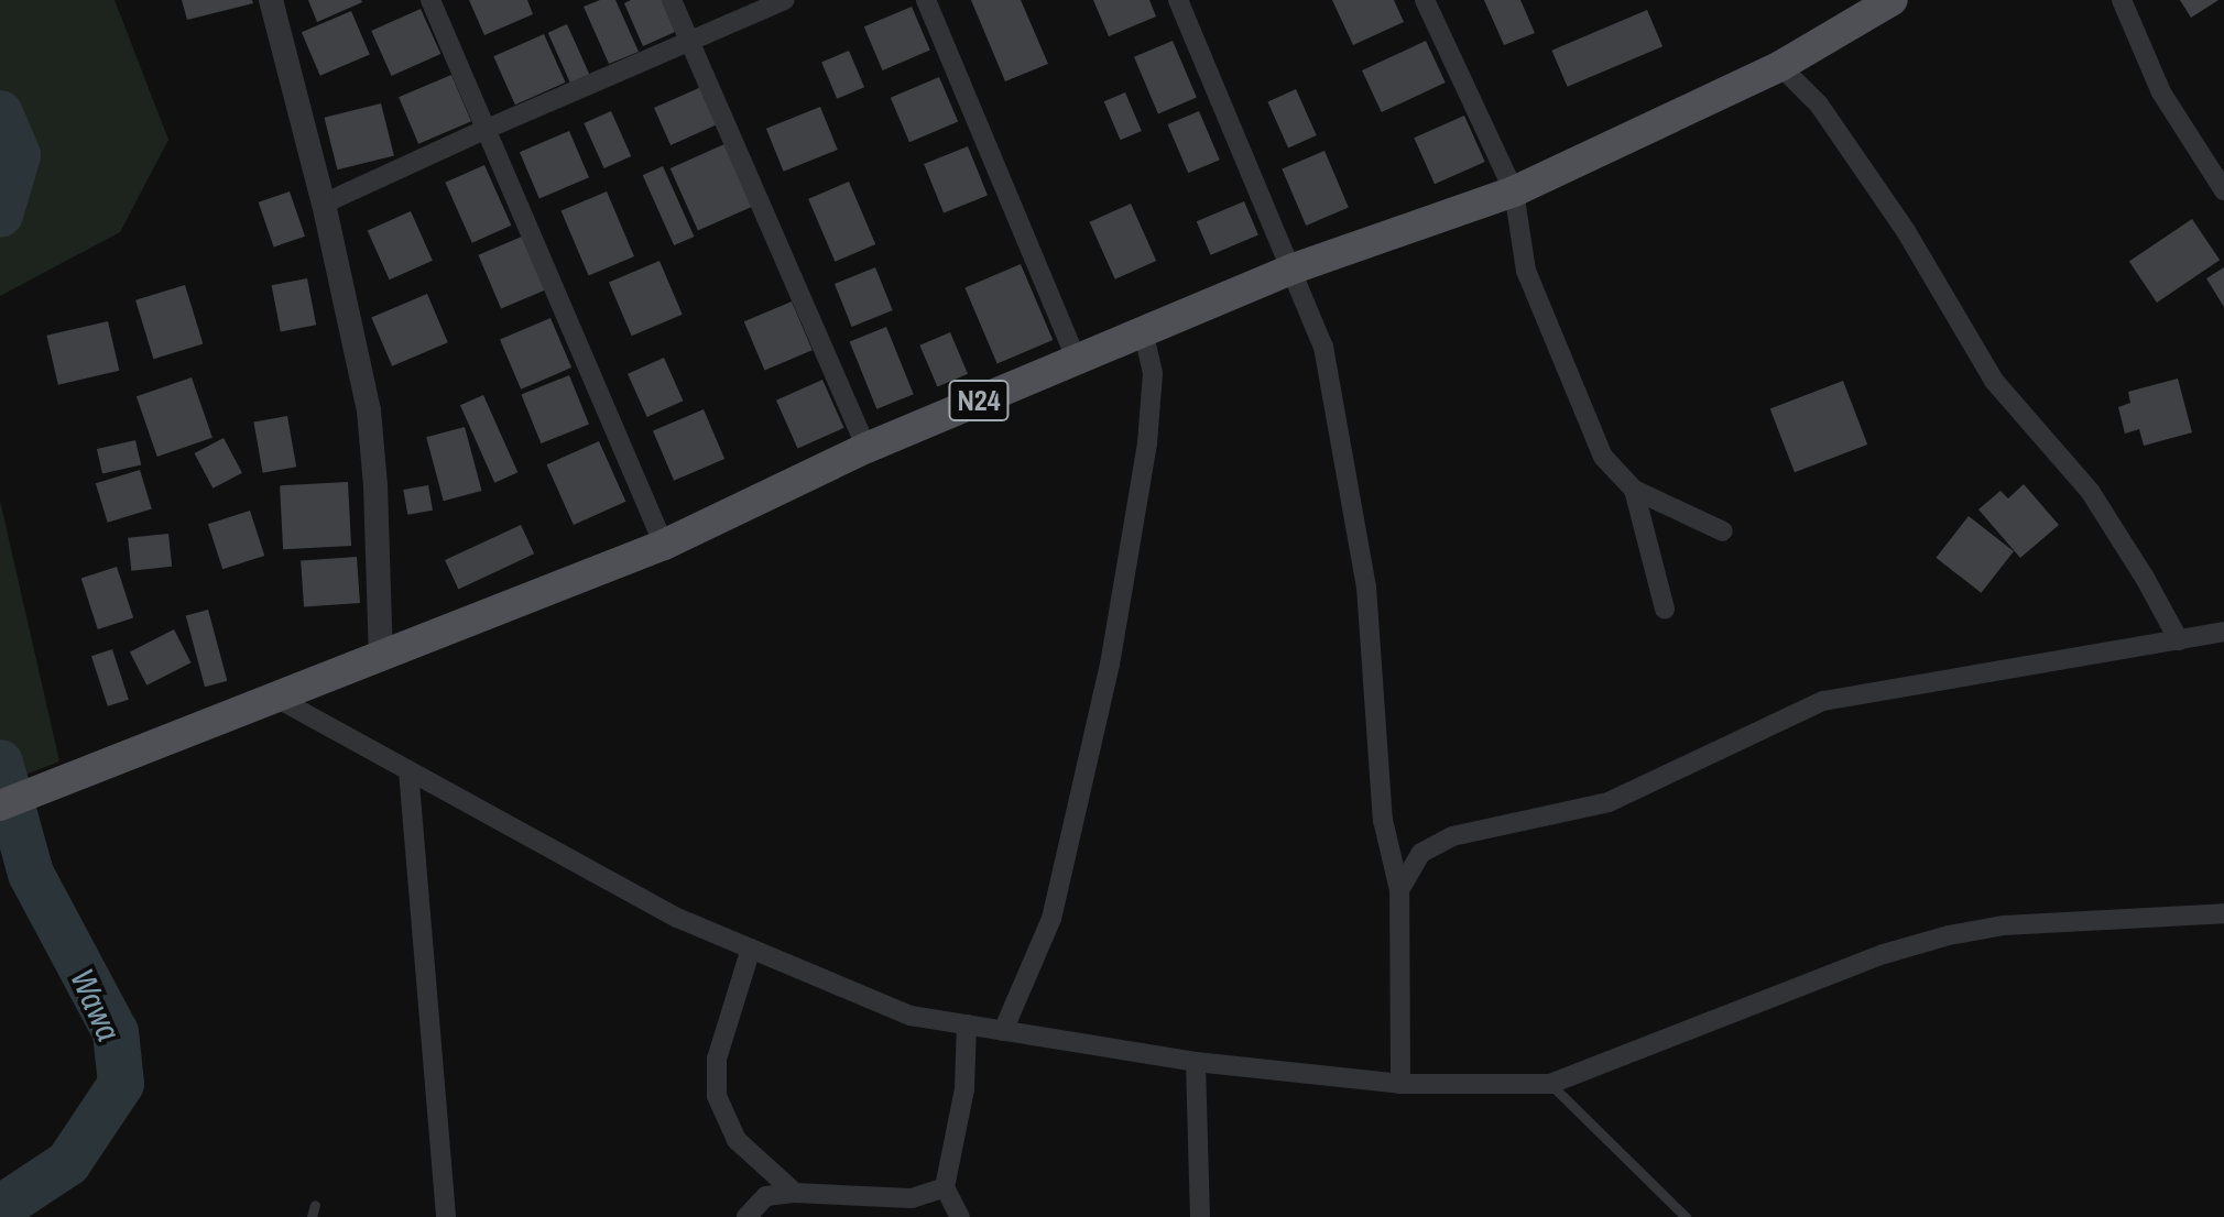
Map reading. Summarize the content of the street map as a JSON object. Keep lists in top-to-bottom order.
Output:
{
  "streets": {
    "main road": ["N24"]
  },
  "water": ["Wawa"]
}
